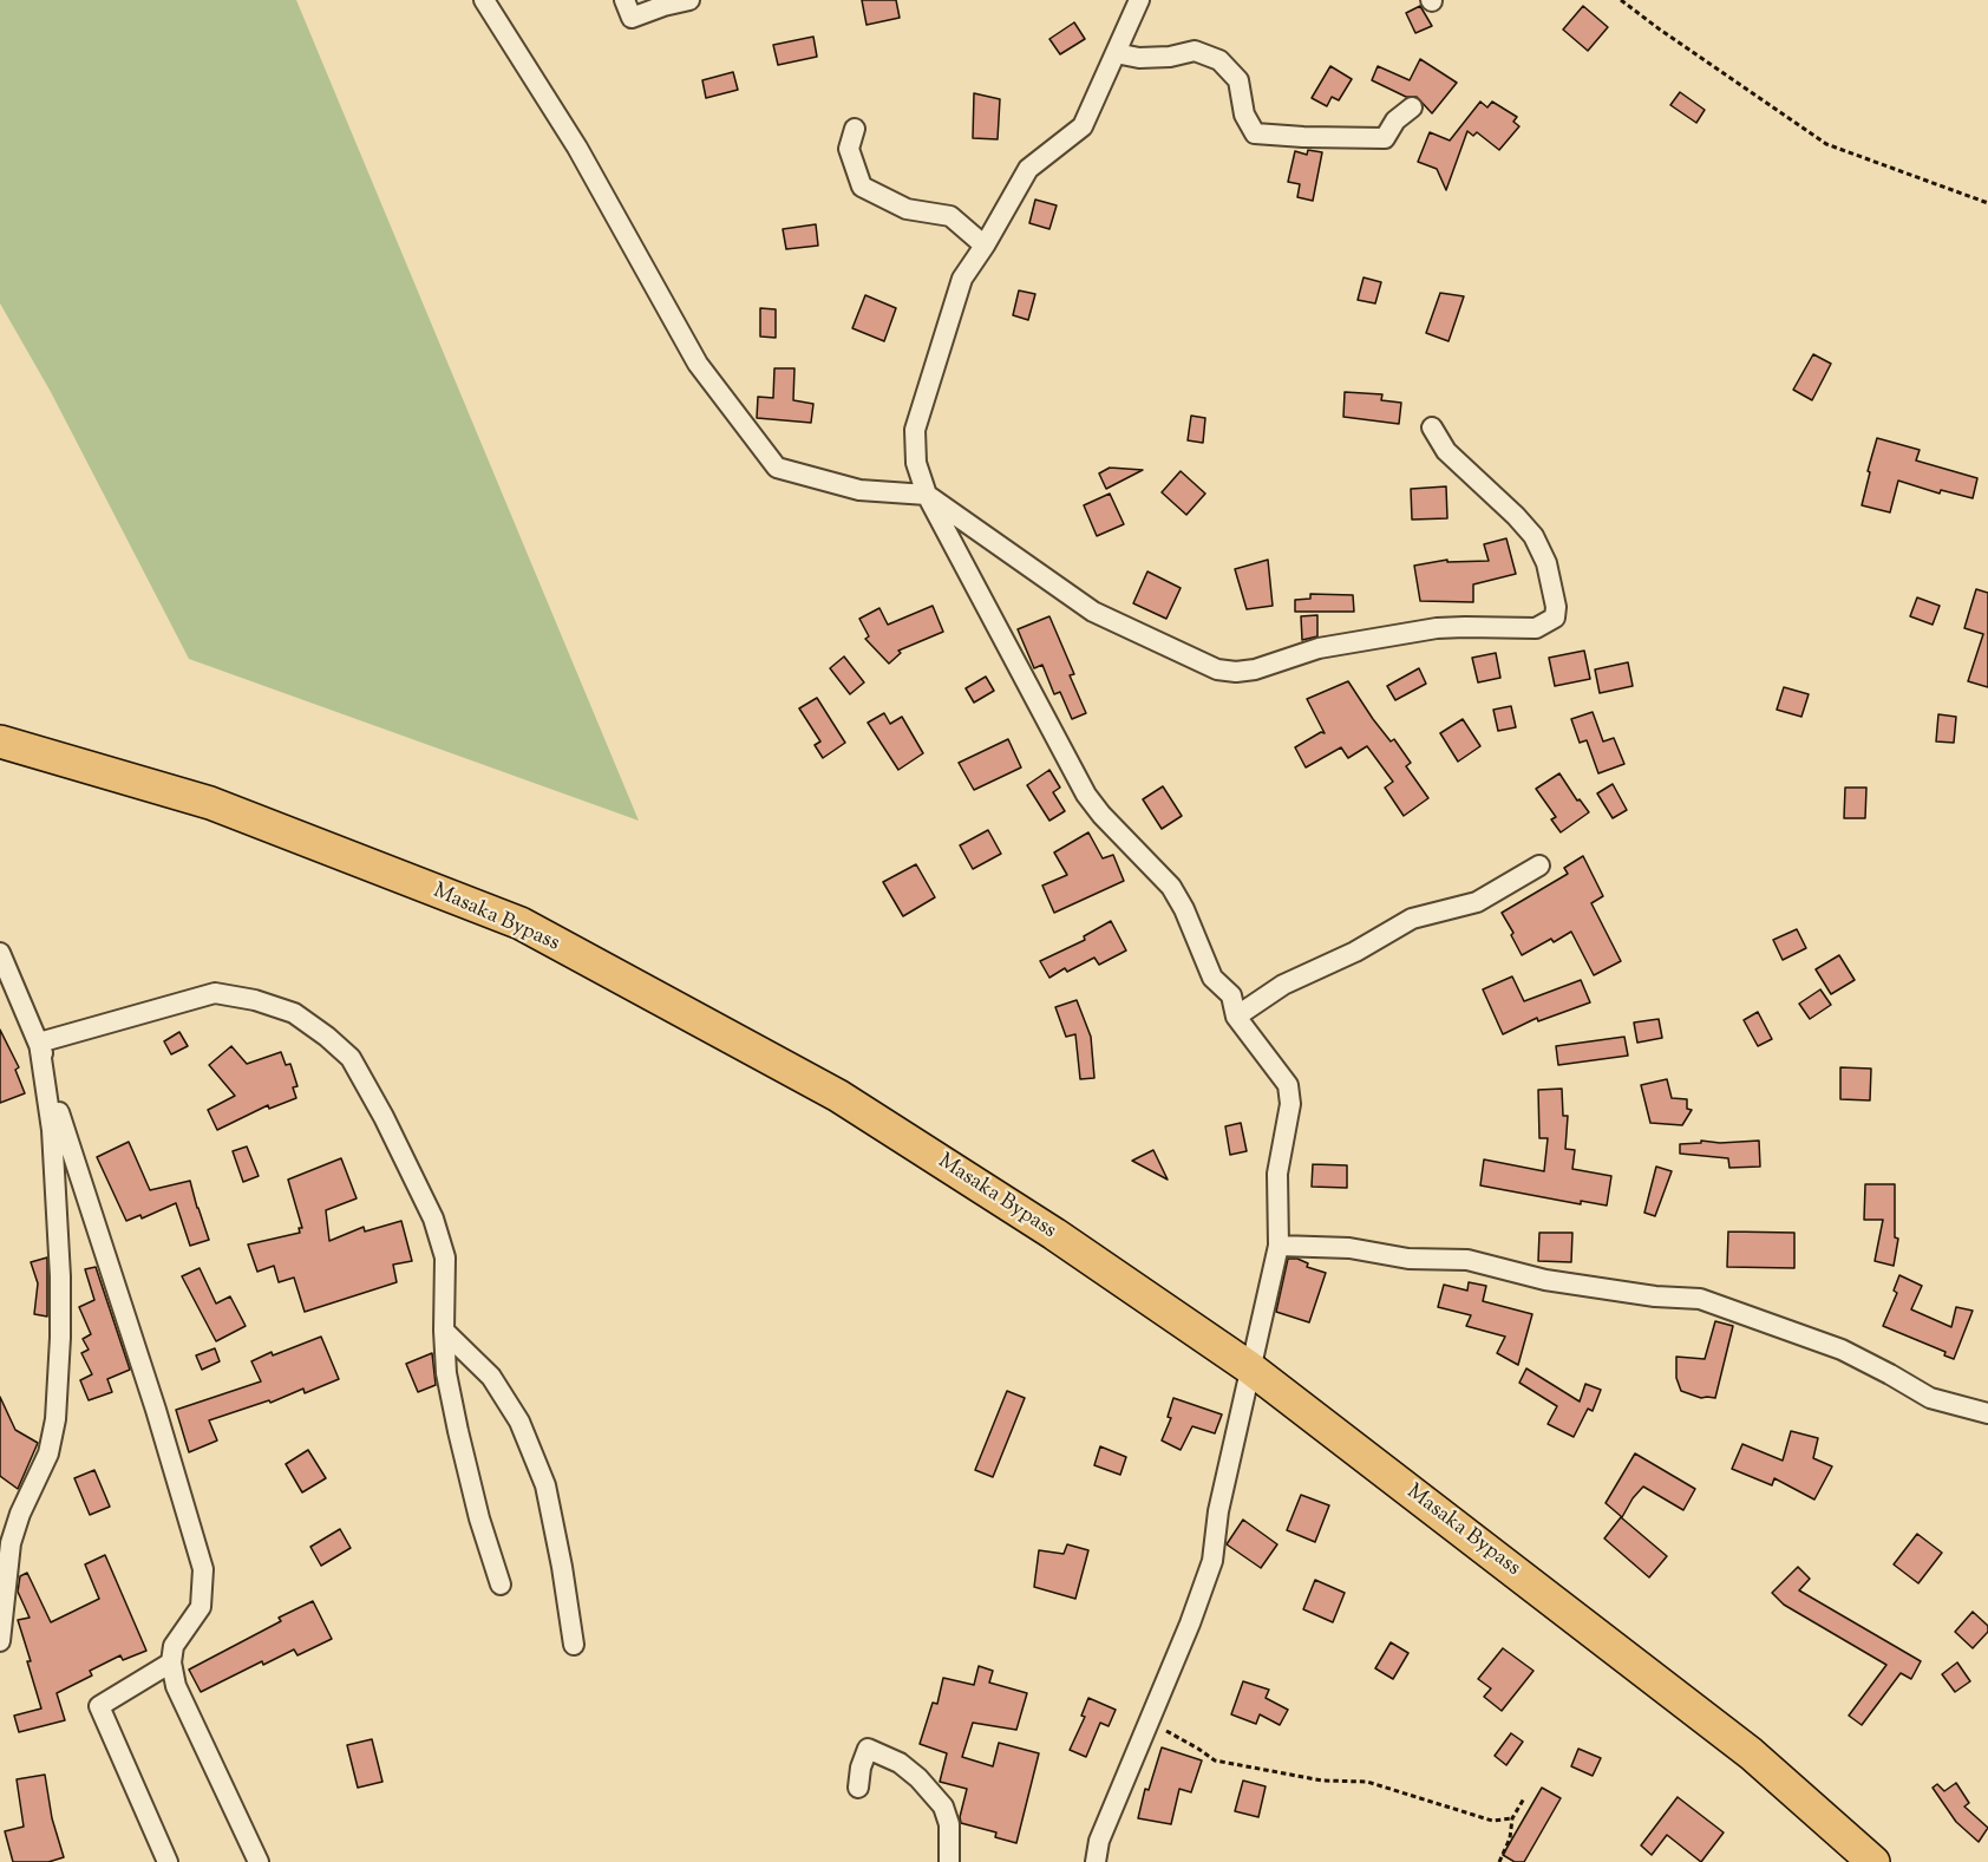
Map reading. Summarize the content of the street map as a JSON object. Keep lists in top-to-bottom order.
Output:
{
  "streets": {
    "highway": ["Masaka Bypass"]
  }
}
